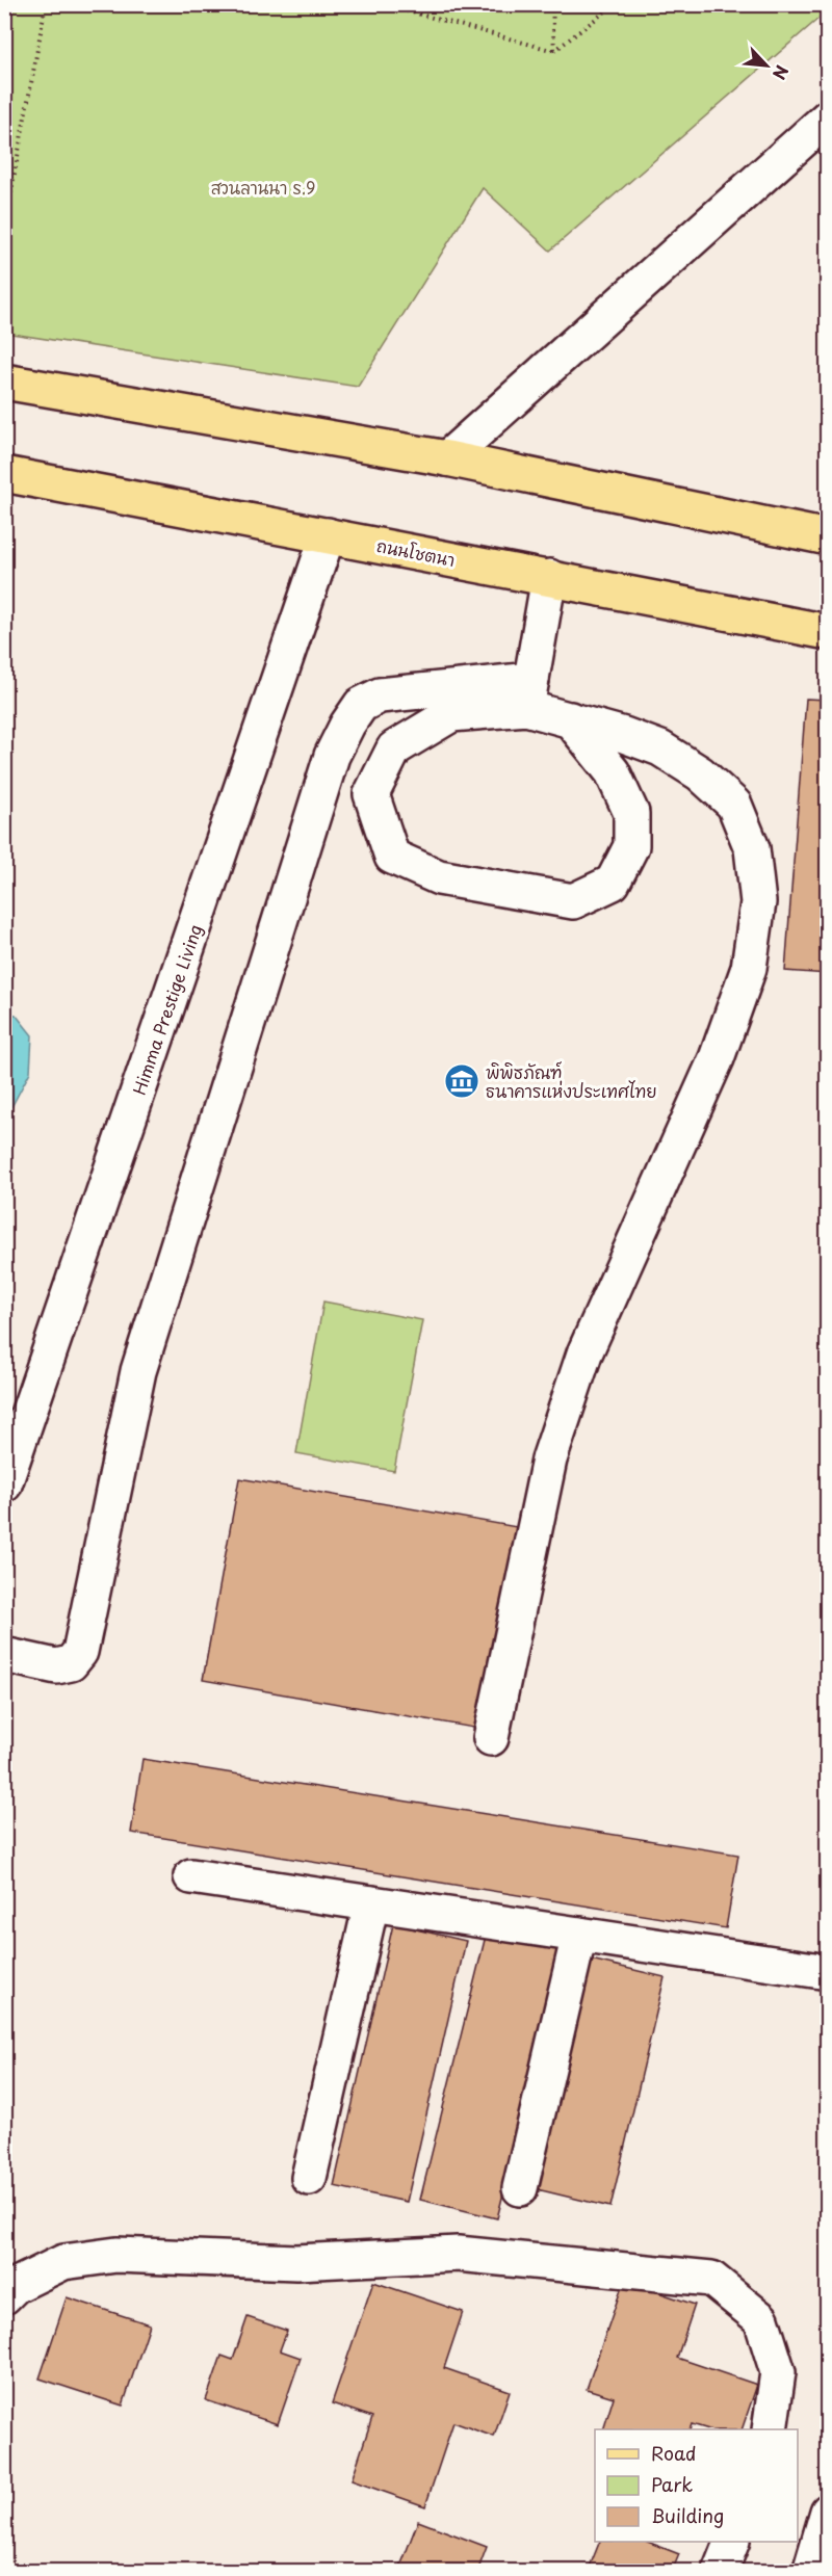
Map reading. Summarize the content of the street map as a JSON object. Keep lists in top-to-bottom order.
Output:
{
  "streets": {
    "main road": ["ถนนโชตนา"],
    "street": ["Himma Prestige Living"]
  },
  "crossings": [
    ["ถนนโชตนา", "Himma Prestige Living"]
  ],
  "parks": ["สวนลานนา ร.9"],
  "places": {
    "museum": ["พิพิธภัณฑ์ ธนาคารแห่งประเทศไทย"]
  },
  "legend": ["Road", "Park", "Building"],
  "north": "bottom right"
}
